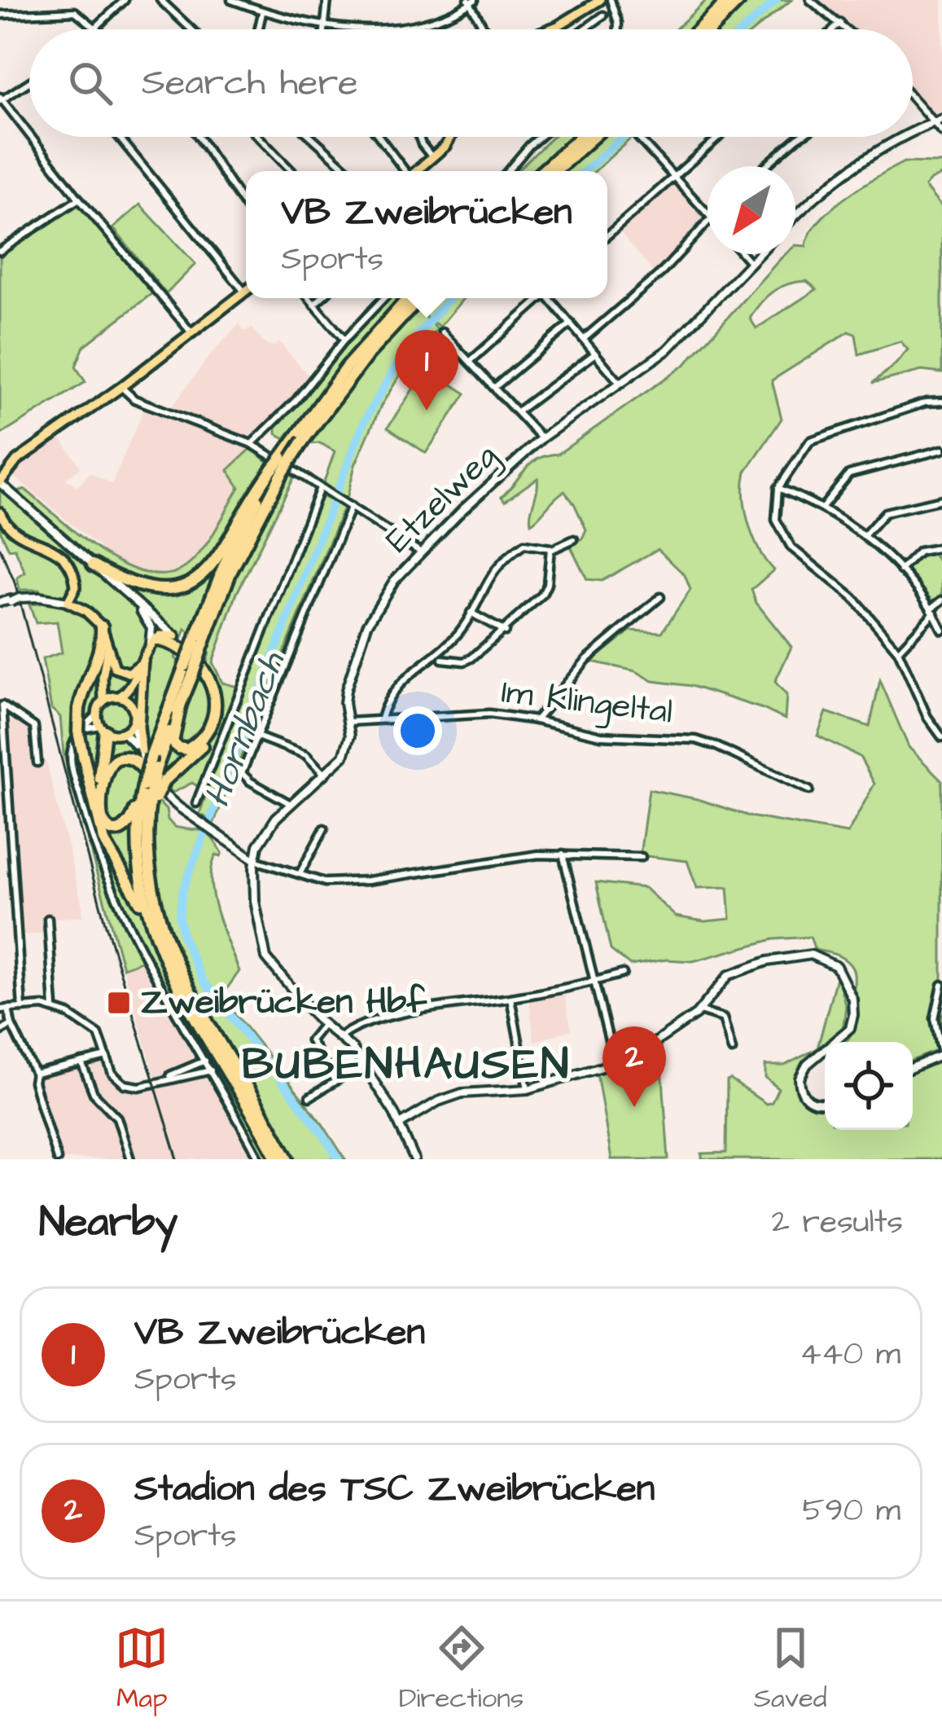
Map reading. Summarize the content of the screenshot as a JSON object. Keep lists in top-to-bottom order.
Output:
{
  "streets": {
    "street": ["Etzelweg", "Im Klingeltal"]
  },
  "crossings": [
    ["Etzelweg", "Im Klingeltal"]
  ],
  "districts": ["BUBENHAUSEN"],
  "water": ["Hornbach"],
  "places": {
    "transit": ["Zweibrücken Hbf"]
  },
  "north": "bottom left",
  "page": {
    "search": "Search here",
    "popup": ["VB Zweibrücken", "Sports"],
    "pins": ["1", "2"],
    "heading": ["Nearby", "2 results"],
    "list": [
      {
        "mark": "1",
        "name": "VB Zweibrücken",
        "note": "Sports",
        "value": "440 m"
      },
      {
        "mark": "2",
        "name": "Stadion des TSC Zweibrücken",
        "note": "Sports",
        "value": "590 m"
      }
    ],
    "nav": ["Map", "Directions", "Saved"]
  }
}
